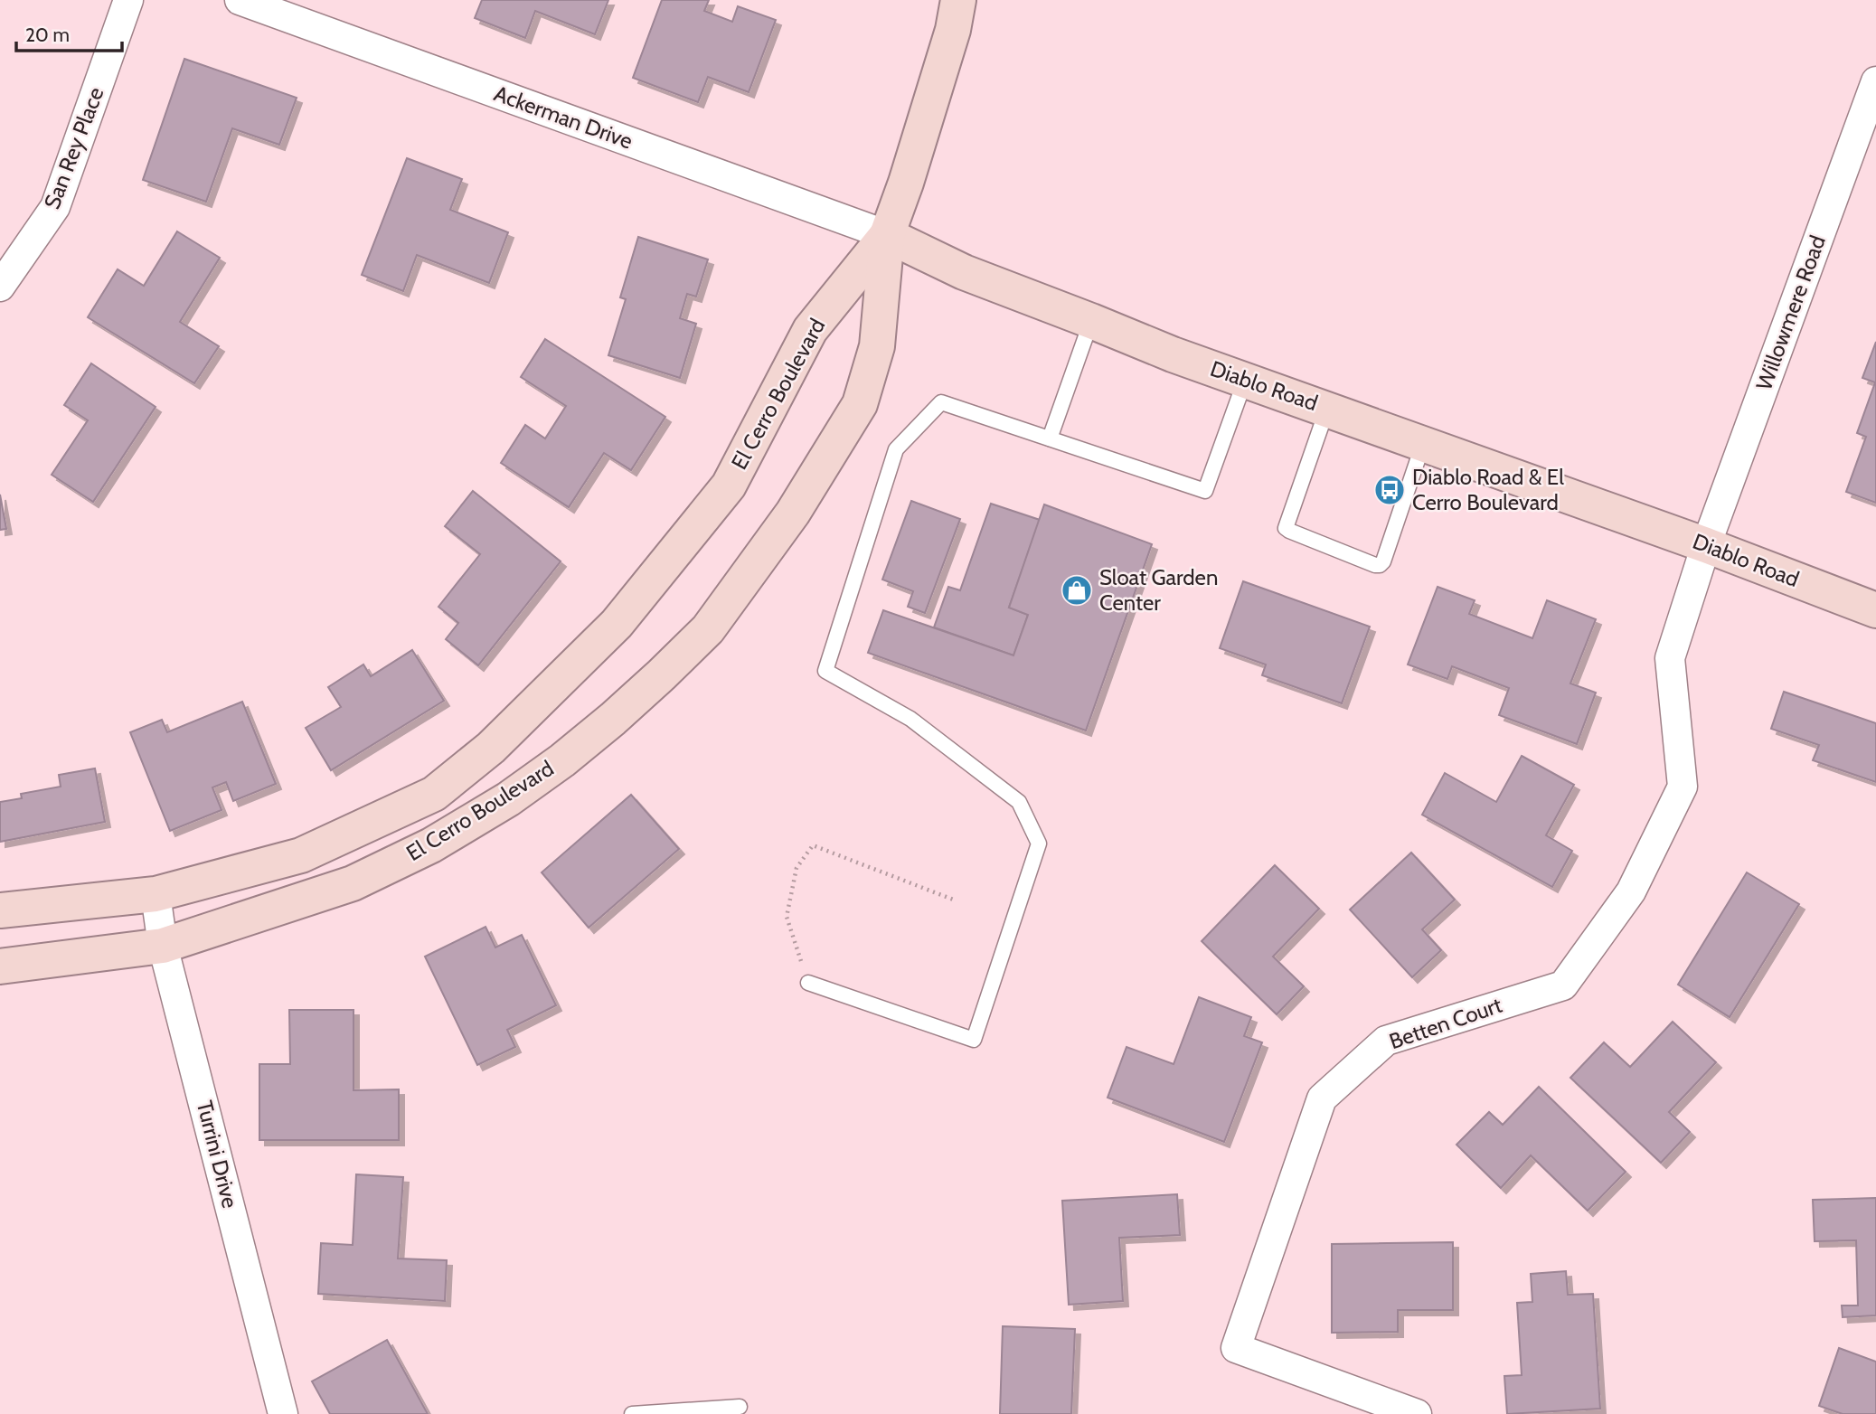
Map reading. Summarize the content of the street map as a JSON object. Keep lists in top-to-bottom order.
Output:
{
  "streets": {
    "street": [
      "Ackerman Drive",
      "San Rey Place",
      "Willowmere Road",
      "Diablo Road",
      "El Cerro Boulevard",
      "Betten Court",
      "Turrini Drive"
    ]
  },
  "crossings": [
    ["Ackerman Drive", "Diablo Road"],
    ["Ackerman Drive", "El Cerro Boulevard"],
    ["Willowmere Road", "Diablo Road"],
    ["Willowmere Road", "Betten Court"],
    ["Diablo Road", "El Cerro Boulevard"],
    ["Diablo Road", "Betten Court"],
    ["El Cerro Boulevard", "Turrini Drive"]
  ],
  "places": {
    "bus stop": ["Diablo Road & El Cerro Boulevard"],
    "shop": ["Sloat Garden Center"]
  },
  "scale_bar": "20 m"
}
